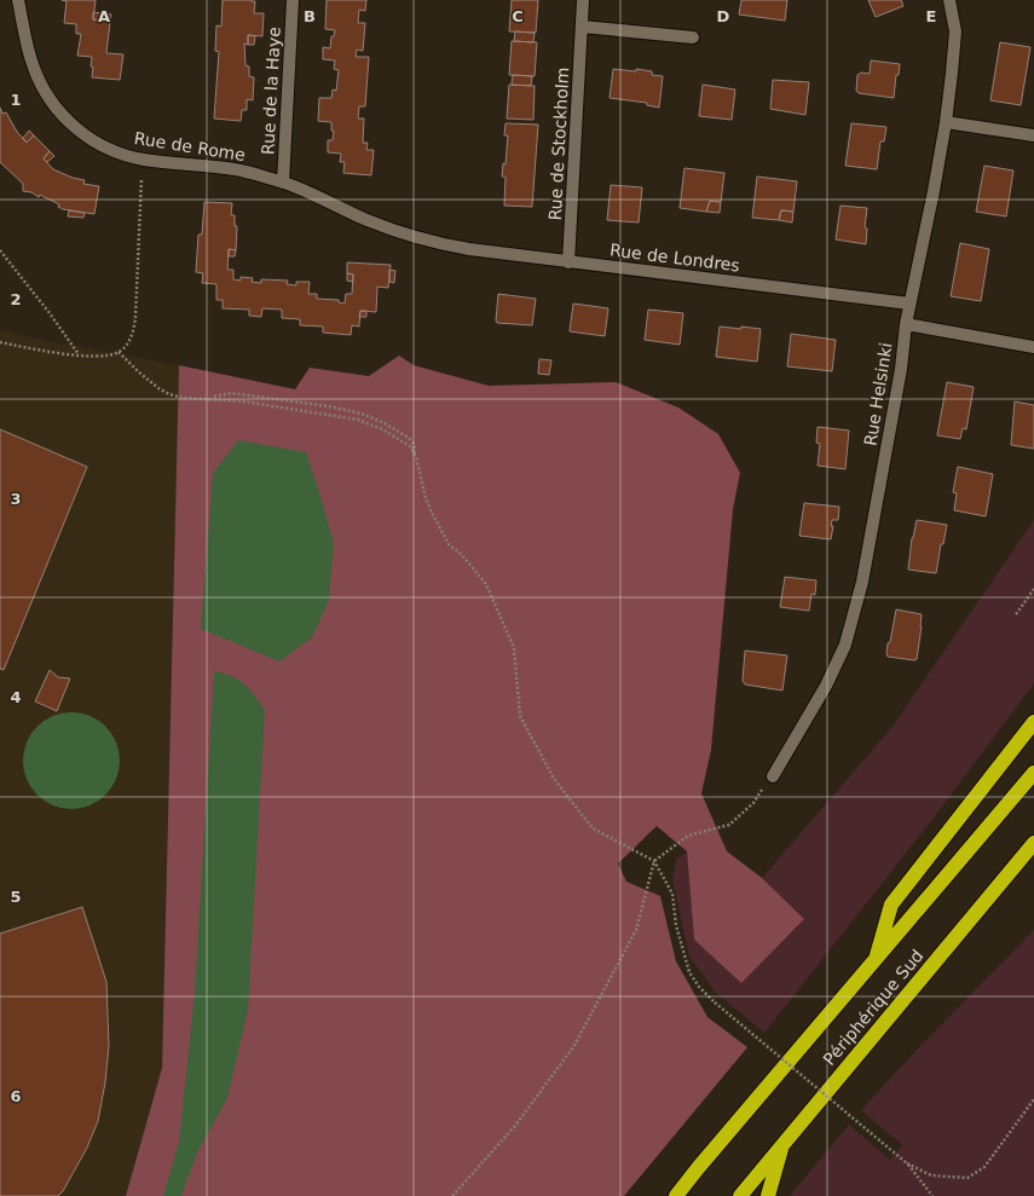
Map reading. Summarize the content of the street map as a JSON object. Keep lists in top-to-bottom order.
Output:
{
  "streets": {
    "highway": ["Périphérique Sud"],
    "street": [
      "Rue de la Haye",
      "Rue de Stockholm",
      "Rue de Rome",
      "Rue de Londres",
      "Rue Helsinki"
    ]
  },
  "crossings": [
    ["Rue de la Haye", "Rue de Rome"],
    ["Rue de Stockholm", "Rue de Londres"],
    ["Rue de Rome", "Rue de Londres"],
    ["Rue de Londres", "Rue Helsinki"]
  ],
  "grid": {
    "columns": [
      "A",
      "B",
      "C",
      "D",
      "E"
    ],
    "rows": [
      "1",
      "2",
      "3",
      "4",
      "5",
      "6"
    ]
  }
}
